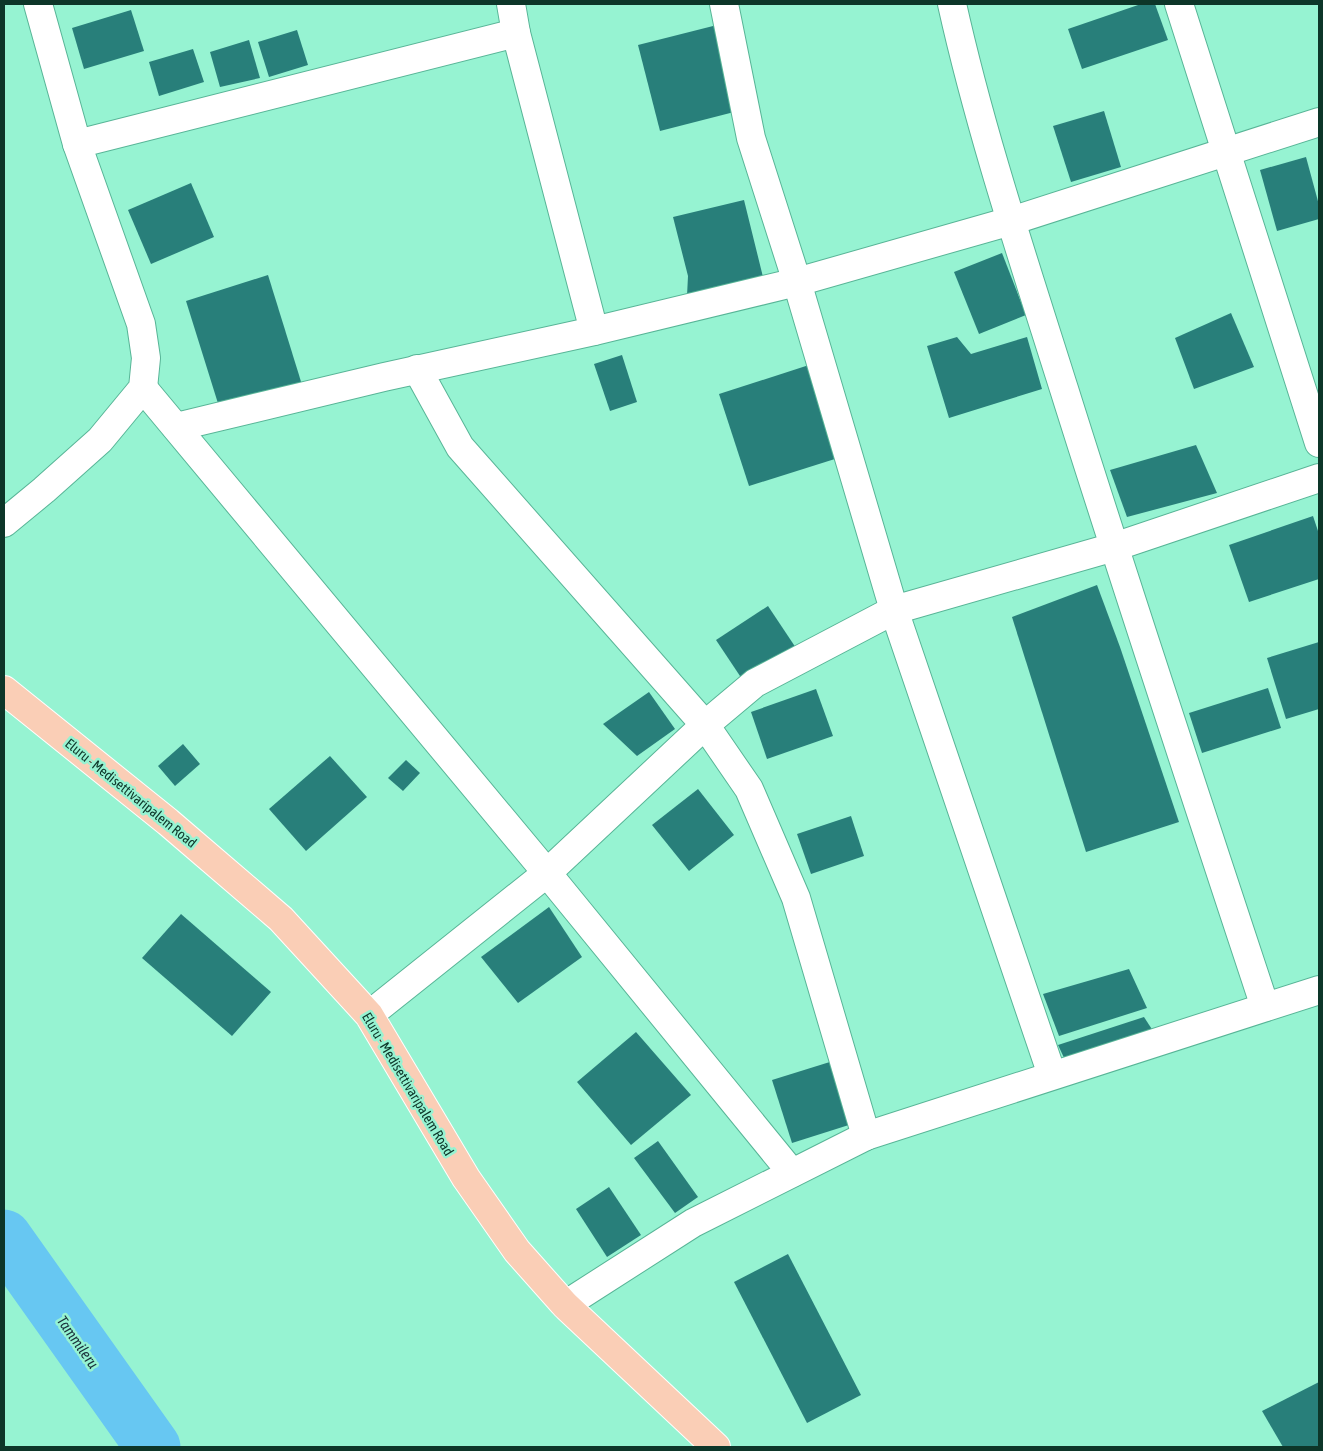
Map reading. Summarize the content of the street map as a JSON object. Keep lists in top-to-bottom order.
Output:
{
  "streets": {
    "main road": ["Eluru - Medisettivaripalem Road"]
  },
  "water": ["Tammileru"]
}
